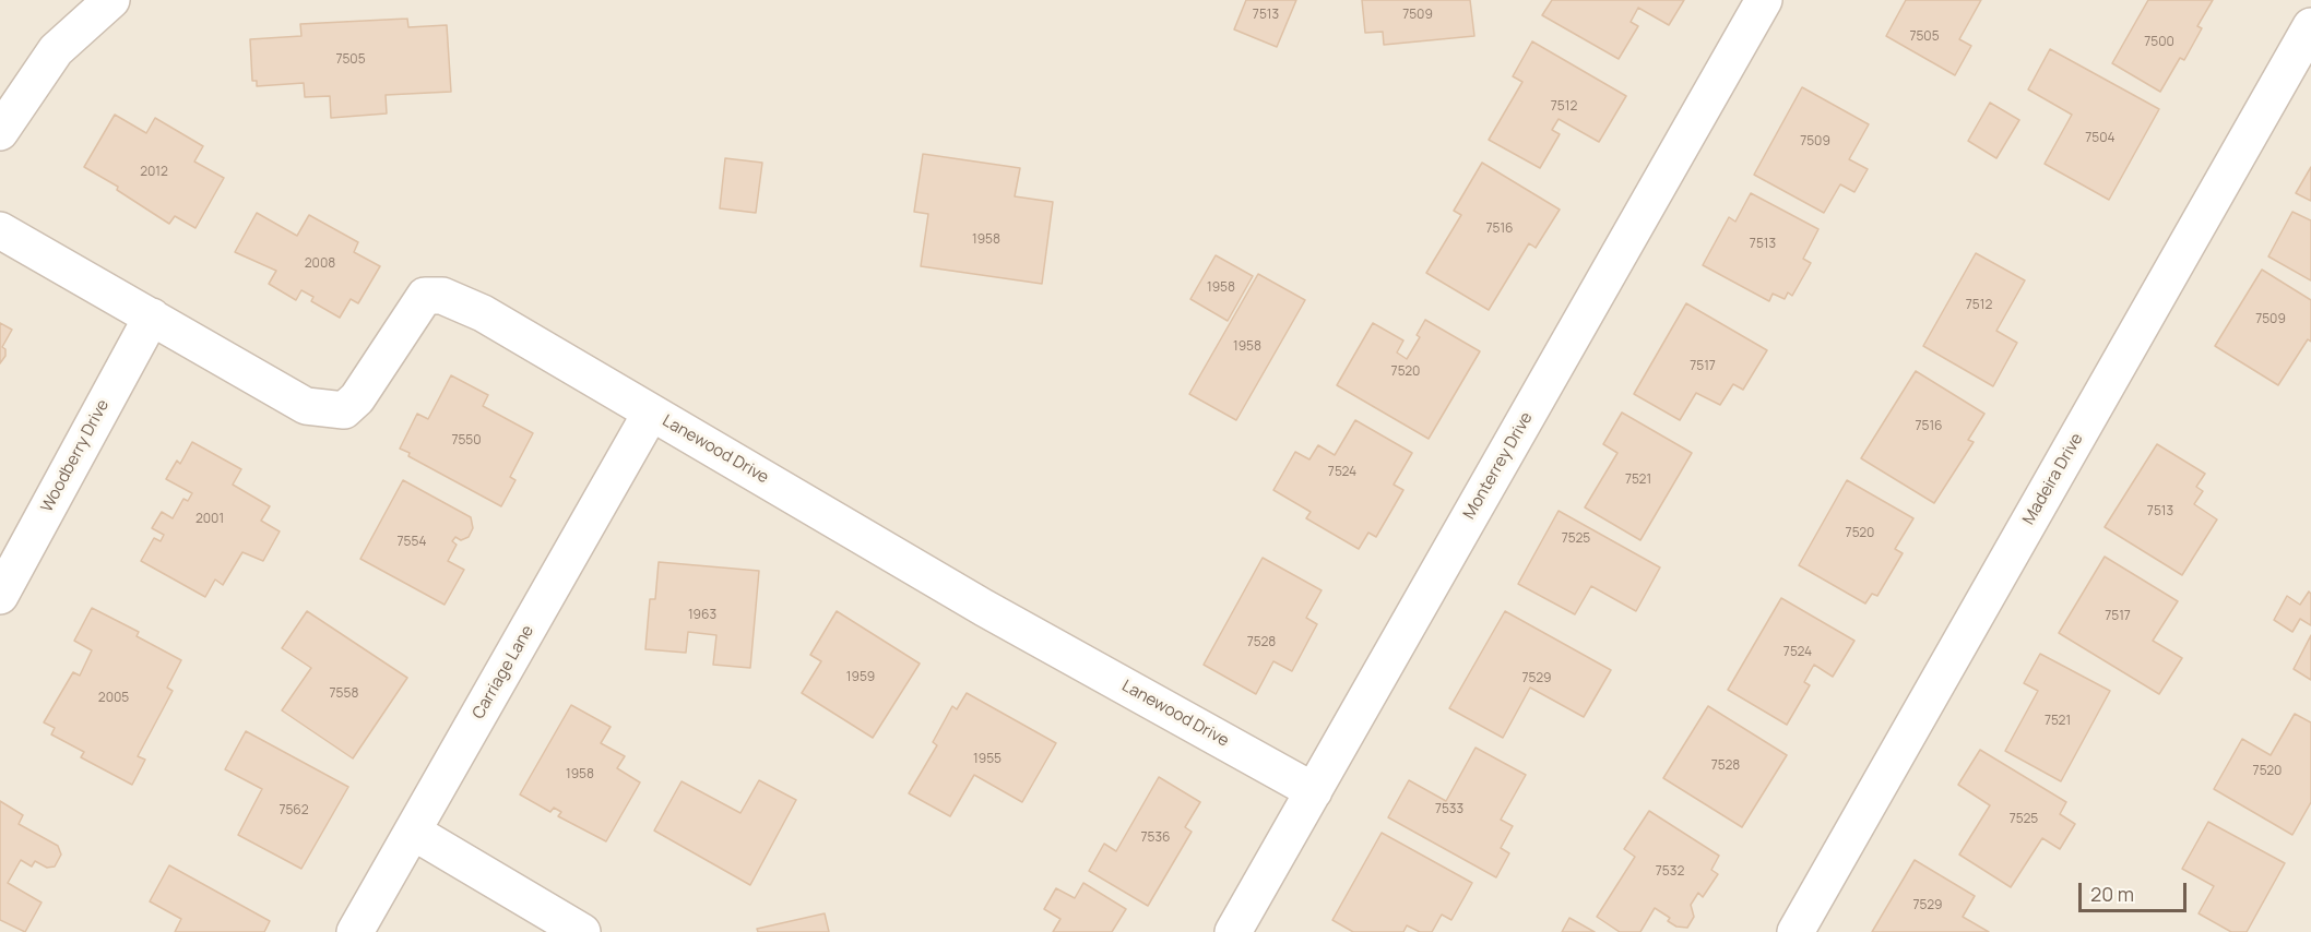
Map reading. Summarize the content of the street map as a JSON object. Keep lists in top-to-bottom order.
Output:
{
  "streets": {
    "street": [
      "Lanewood Drive",
      "Woodberry Drive",
      "Monterrey Drive",
      "Madeira Drive",
      "Carriage Lane"
    ]
  },
  "crossings": [
    ["Lanewood Drive", "Woodberry Drive"],
    ["Lanewood Drive", "Monterrey Drive"],
    ["Lanewood Drive", "Carriage Lane"]
  ],
  "house_numbers": [
    "7513",
    "7509",
    "7505",
    "7500",
    "7505",
    "7512",
    "7504",
    "7509",
    "2012",
    "7516",
    "1958",
    "7513",
    "2008",
    "1958",
    "7512",
    "7509",
    "1958",
    "7517",
    "7520",
    "7516",
    "7550",
    "7524",
    "7521",
    "7513",
    "2001",
    "7520",
    "7525",
    "7554",
    "1963",
    "7517",
    "7528",
    "7524",
    "1959",
    "7529",
    "7558",
    "2005",
    "7521",
    "1955",
    "7528",
    "7520",
    "1958",
    "7533",
    "7562",
    "7525",
    "7536",
    "7532",
    "7529"
  ],
  "scale_bar": "20 m"
}
